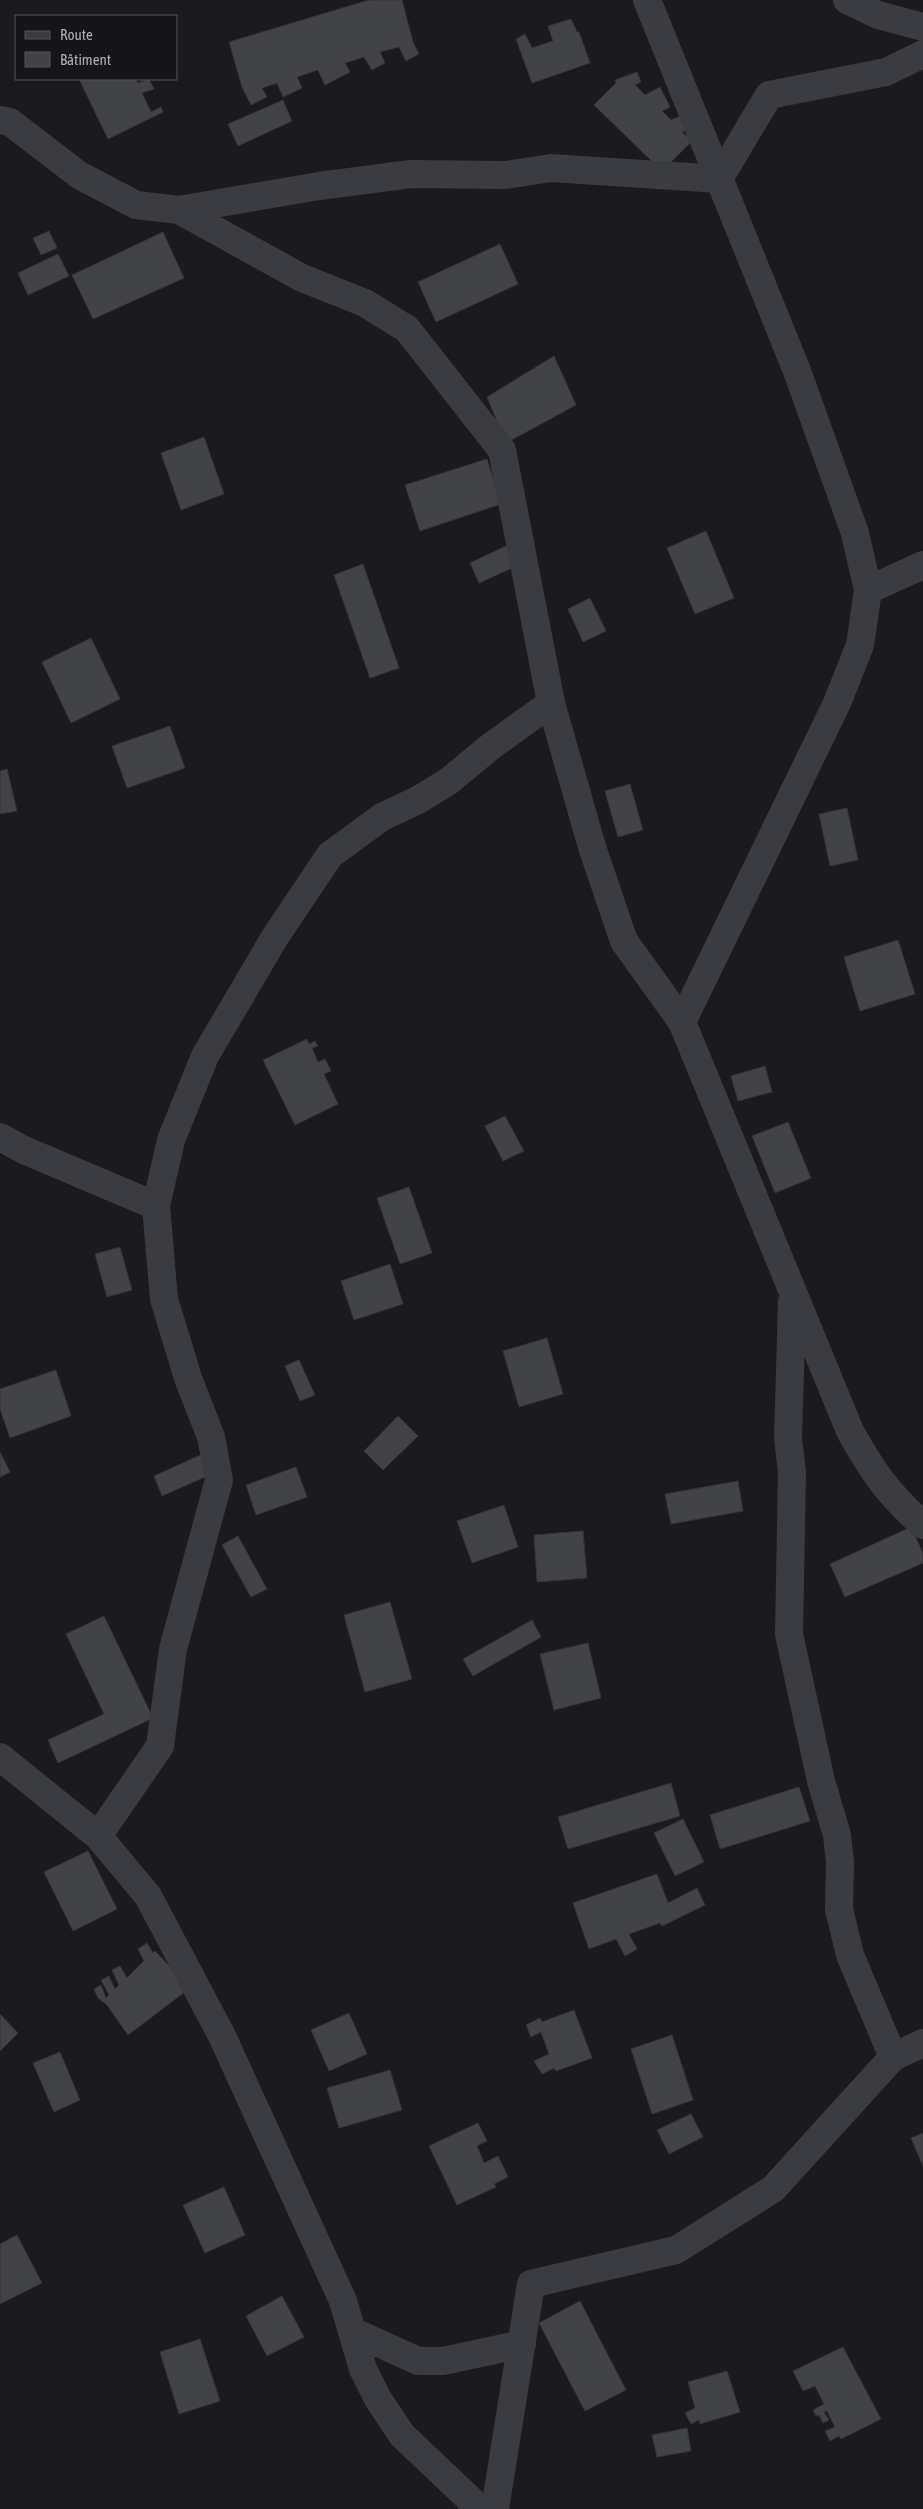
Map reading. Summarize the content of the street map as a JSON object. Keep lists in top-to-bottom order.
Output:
{
  "legend": ["Route", "Bâtiment"]
}
